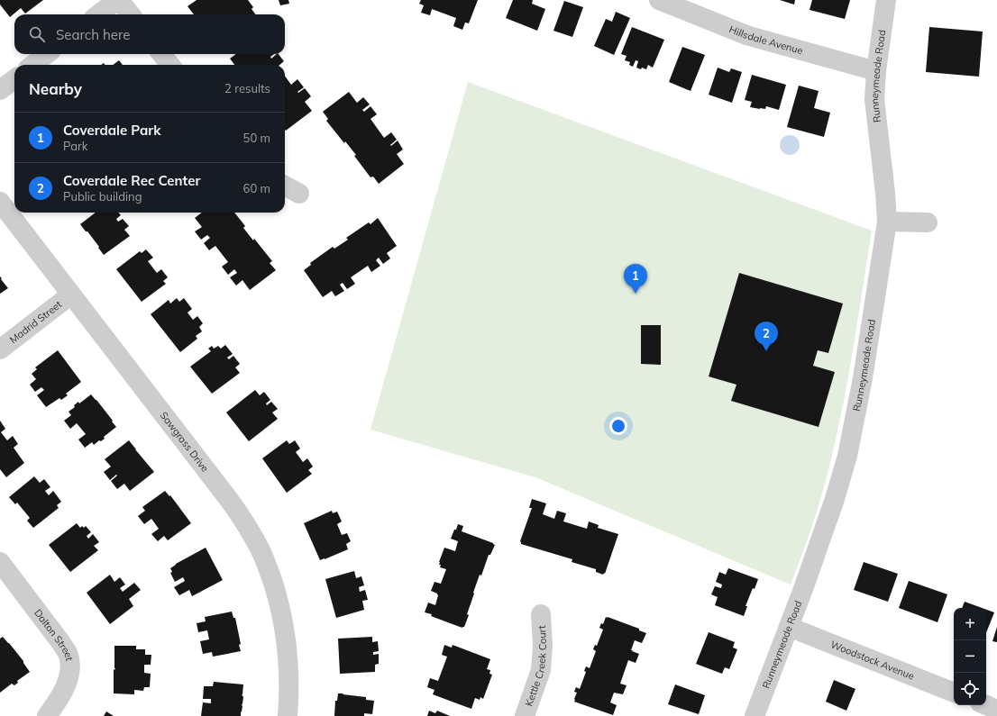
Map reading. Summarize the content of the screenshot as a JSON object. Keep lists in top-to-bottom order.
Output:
{
  "streets": {
    "street": [
      "Hillsdale Avenue",
      "Runneymeade Road",
      "Madrid Street",
      "Sawgrass Drive",
      "Dalton Street",
      "Woodstock Avenue",
      "Kettle Creek Court"
    ]
  },
  "crossings": [
    ["Hillsdale Avenue", "Runneymeade Road"],
    ["Runneymeade Road", "Woodstock Avenue"],
    ["Madrid Street", "Sawgrass Drive"]
  ],
  "page": {
    "search": "Search here",
    "heading": ["Nearby", "2 results"],
    "list": [
      {
        "mark": "1",
        "name": "Coverdale Park",
        "note": "Park",
        "value": "50 m"
      },
      {
        "mark": "2",
        "name": "Coverdale Rec Center",
        "note": "Public building",
        "value": "60 m"
      }
    ],
    "pins": ["1", "2"],
    "map_buttons": ["+", "−"]
  }
}
